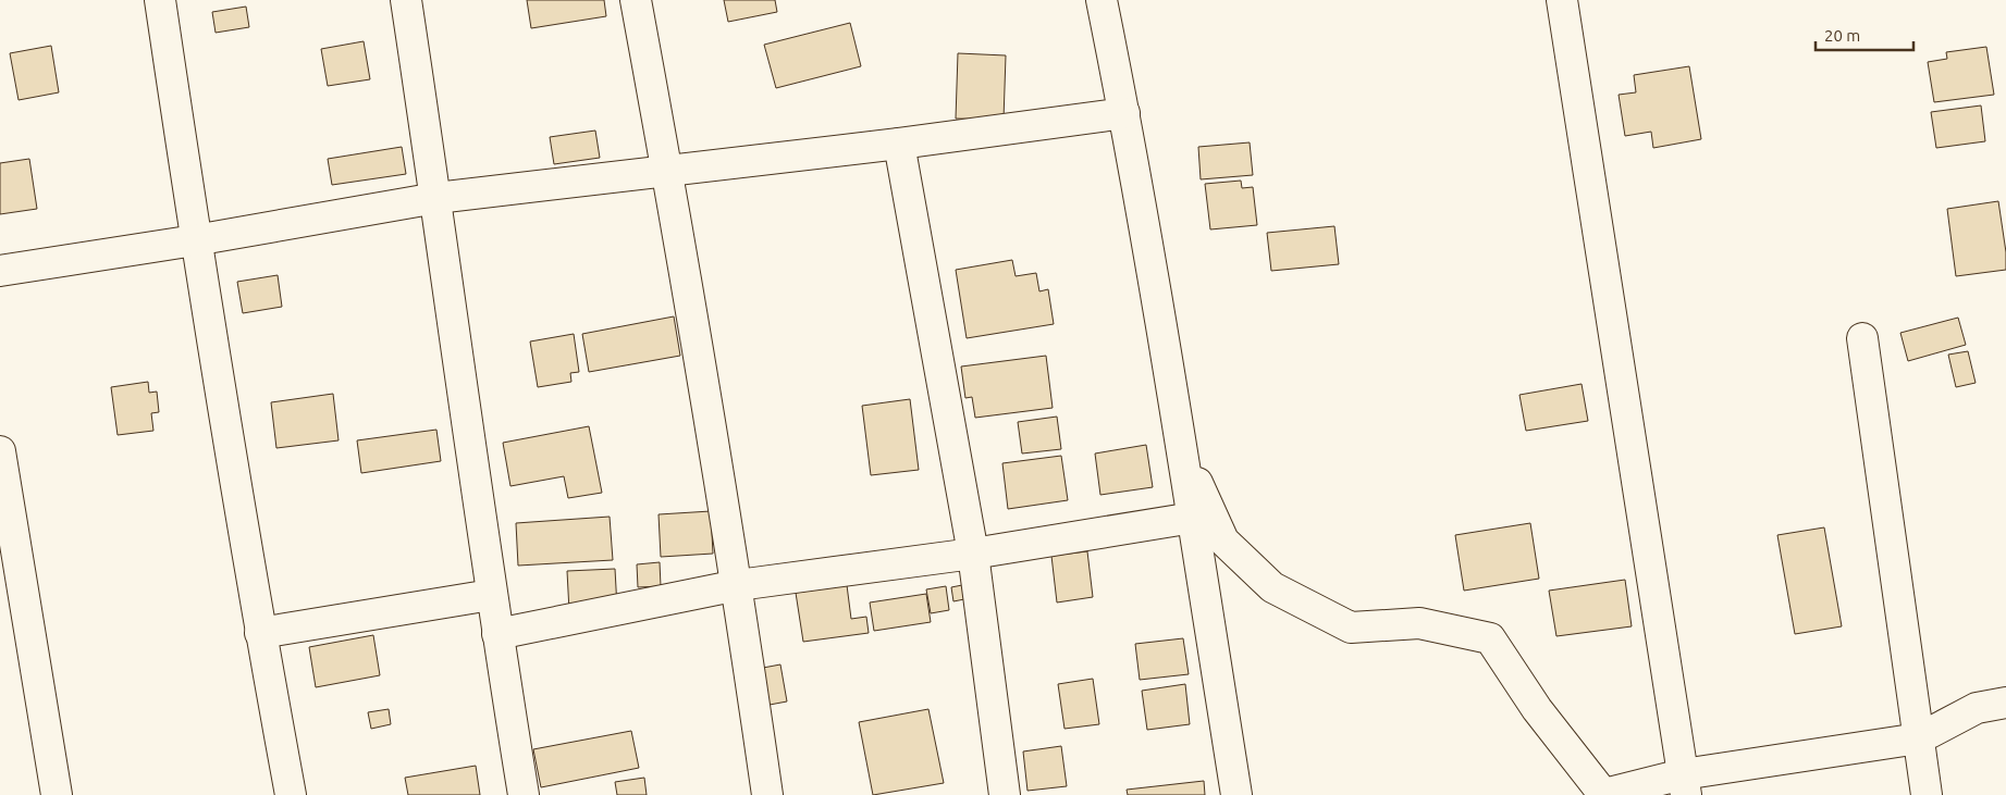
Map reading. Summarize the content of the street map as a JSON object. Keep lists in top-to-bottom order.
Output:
{
  "scale_bar": "20 m"
}
